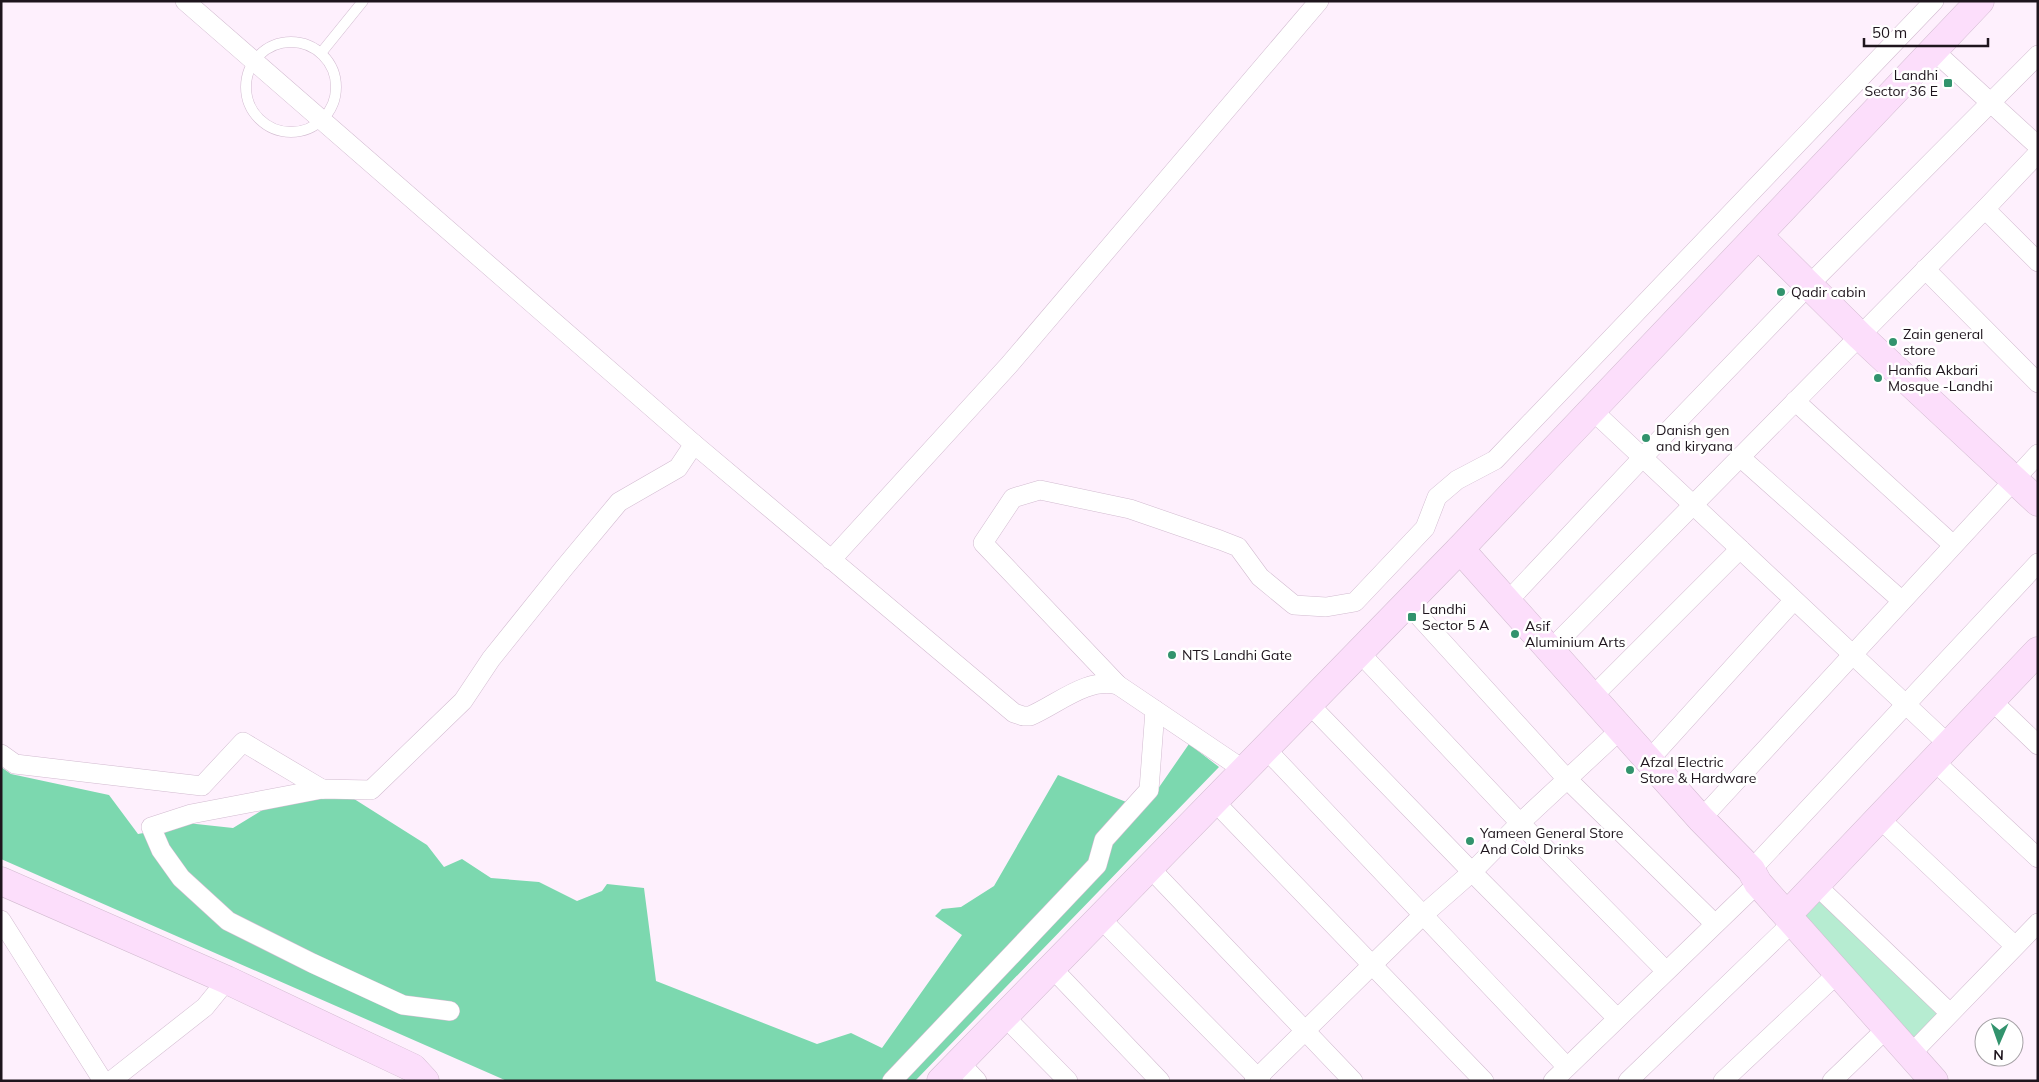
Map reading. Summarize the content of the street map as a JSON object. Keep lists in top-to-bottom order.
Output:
{
  "places": {
    "transit": ["Landhi Sector 36 E", "Landhi Sector 5 A"],
    "other": [
      "Qadir cabin",
      "Zain general store",
      "Hanfia Akbari Mosque -Landhi",
      "Danish gen and kiryana",
      "Asif Aluminium Arts",
      "NTS Landhi Gate",
      "Afzal Electric Store & Hardware",
      "Yameen General Store And Cold Drinks"
    ]
  },
  "scale_bar": "50 m",
  "north": "bottom"
}
